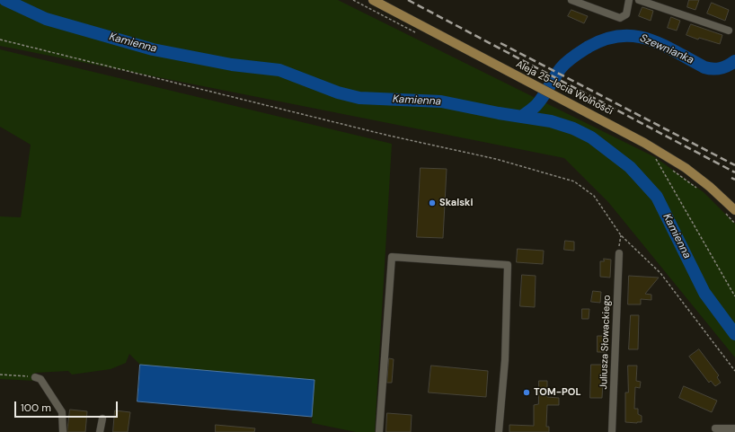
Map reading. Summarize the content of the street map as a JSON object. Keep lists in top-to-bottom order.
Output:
{
  "streets": {
    "main road": ["Aleja 25-lecia Wolności"],
    "street": ["Juliusza Słowackiego"]
  },
  "water": ["Kamienna", "Szewnianka"],
  "places": ["Skalski", "TOM-POL"],
  "scale_bar": "100 m"
}
